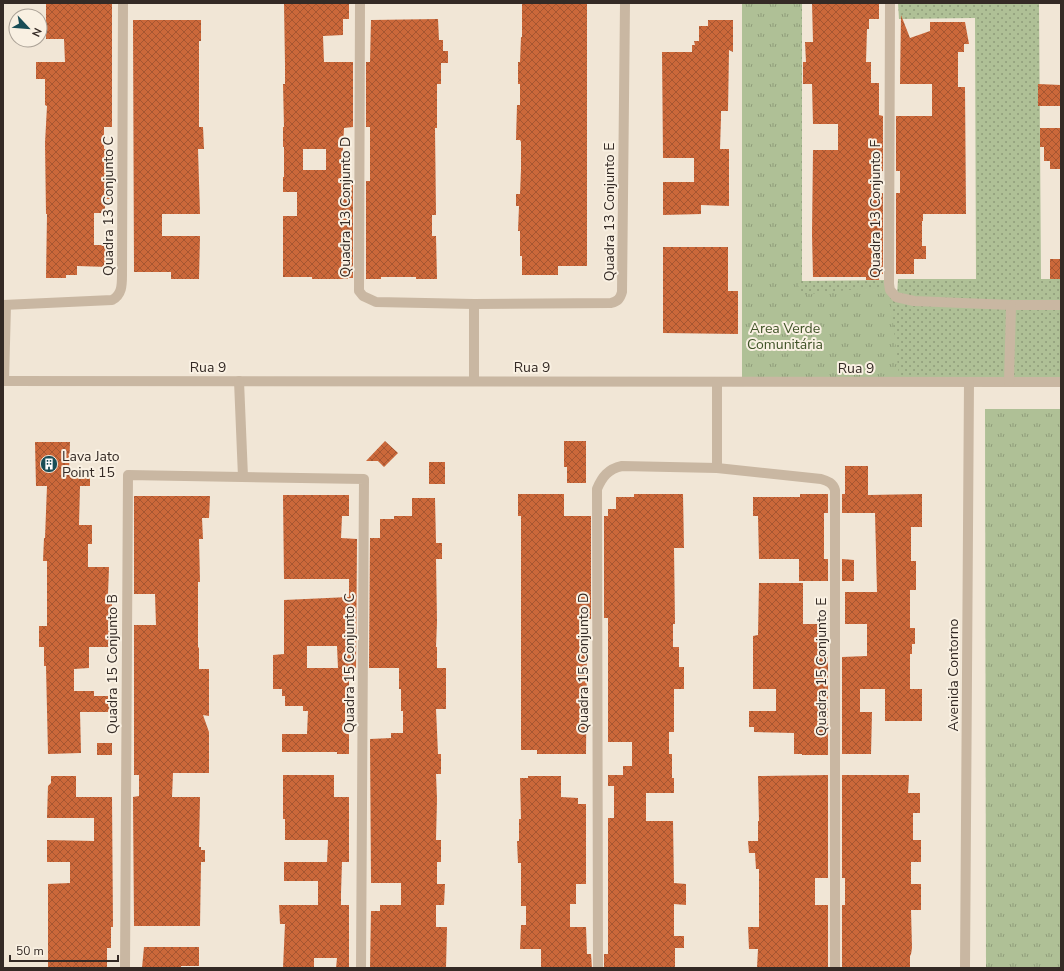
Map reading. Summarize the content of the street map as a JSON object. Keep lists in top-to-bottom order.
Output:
{
  "streets": {
    "street": [
      "Quadra 13 Conjunto C",
      "Quadra 13 Conjunto D",
      "Quadra 13 Conjunto F",
      "Quadra 13 Conjunto E",
      "Rua 9",
      "Quadra 15 Conjunto C",
      "Quadra 15 Conjunto D",
      "Quadra 15 Conjunto B",
      "Quadra 15 Conjunto E",
      "Avenida Contorno"
    ]
  },
  "crossings": [
    ["Quadra 13 Conjunto D", "Quadra 13 Conjunto E"],
    ["Rua 9", "Avenida Contorno"],
    ["Quadra 15 Conjunto C", "Quadra 15 Conjunto B"],
    ["Quadra 15 Conjunto D", "Quadra 15 Conjunto E"]
  ],
  "parks": ["Area Verde Comunitária"],
  "places": {
    "building": ["Lava Jato Point 15"]
  },
  "scale_bar": "50 m",
  "north": "bottom right"
}
